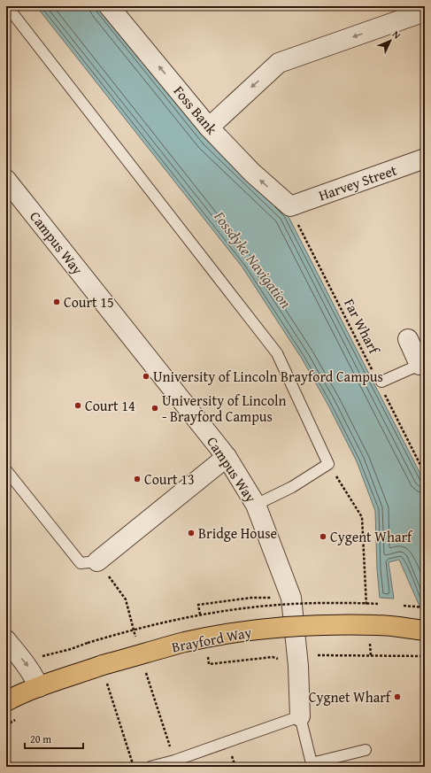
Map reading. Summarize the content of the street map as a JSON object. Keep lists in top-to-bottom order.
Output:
{
  "streets": {
    "main road": ["Brayford Way"],
    "street": ["Foss Bank", "Harvey Street", "Campus Way"],
    "path": ["Far Wharf"]
  },
  "crossings": [
    ["Foss Bank", "Harvey Street"],
    ["Foss Bank", "Far Wharf"],
    ["Harvey Street", "Far Wharf"]
  ],
  "one_way": ["Foss Bank"],
  "water": ["Fossdyke Navigation"],
  "places": [
    "Court 15",
    "University of Lincoln Brayford Campus",
    "Court 14",
    "University of Lincoln - Brayford Campus",
    "Court 13",
    "Bridge House",
    "Cygent Wharf",
    "Cygnet Wharf"
  ],
  "scale_bar": "20 m",
  "north": "top right"
}
